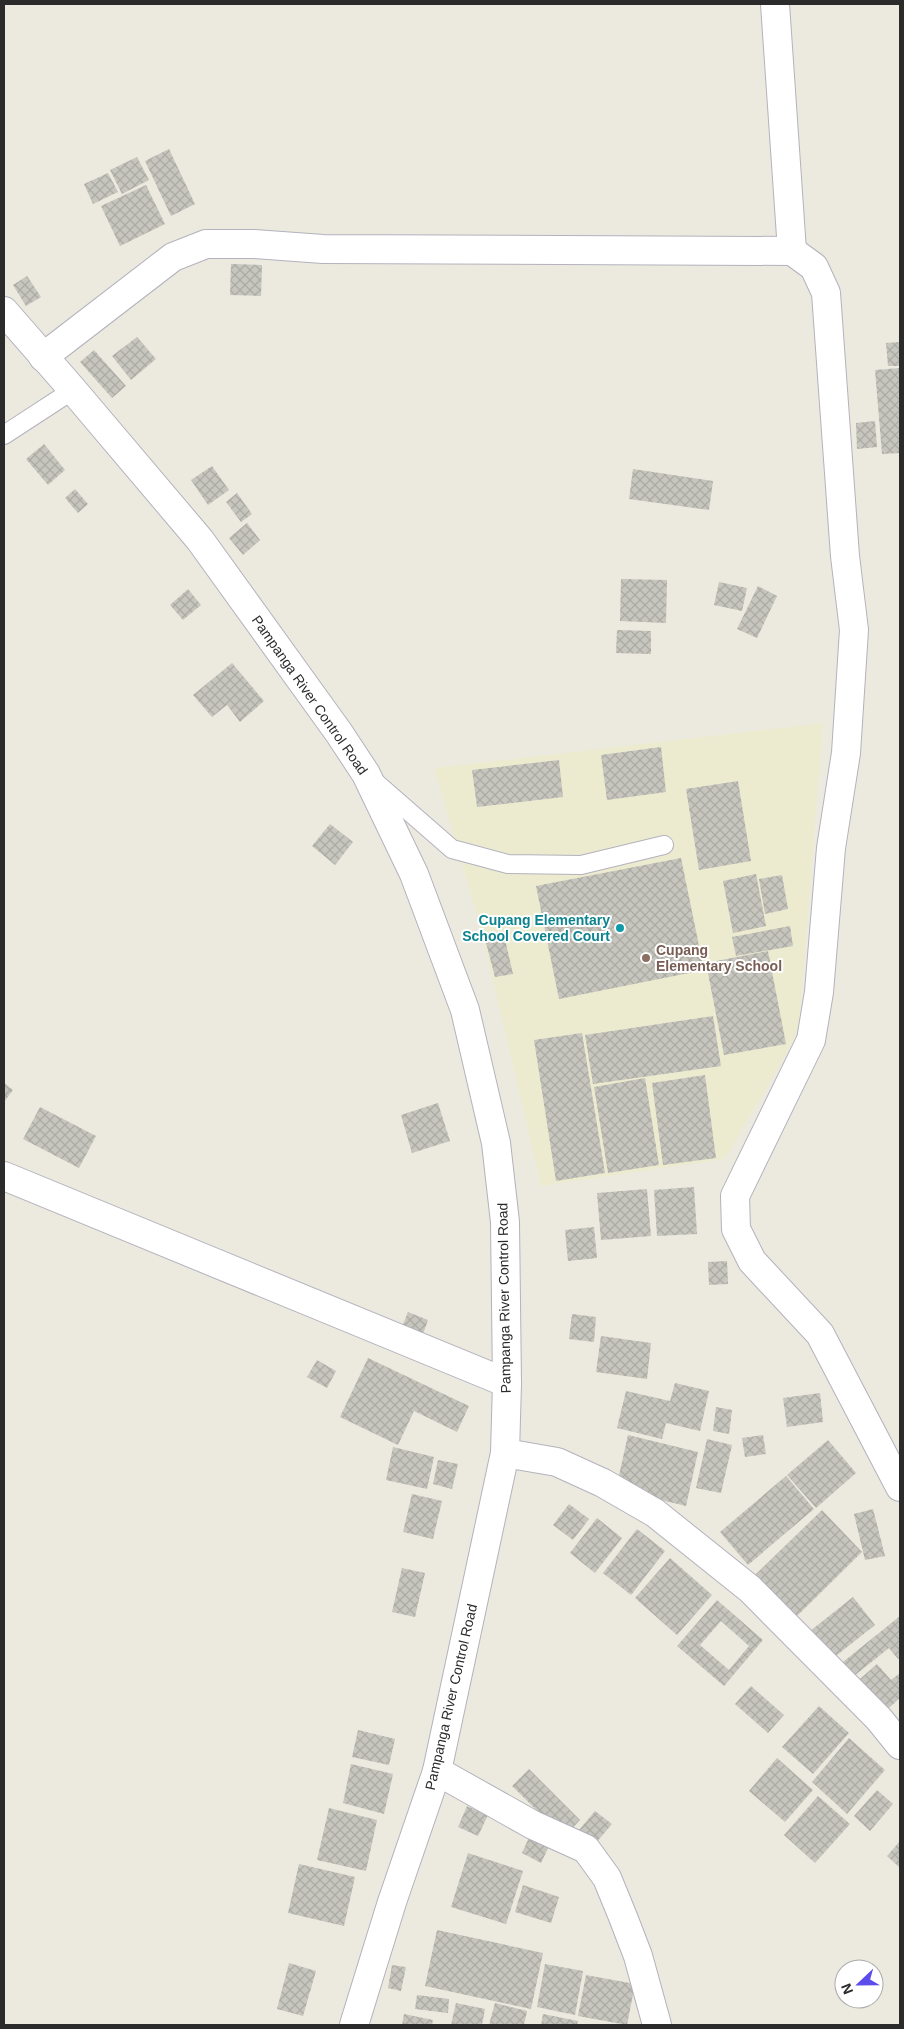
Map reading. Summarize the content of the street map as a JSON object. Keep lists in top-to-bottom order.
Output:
{
  "streets": {
    "street": ["Pampanga River Control Road"]
  },
  "places": ["Cupang Elementary School Covered Court", "Cupang Elementary School"],
  "north": "left"
}
